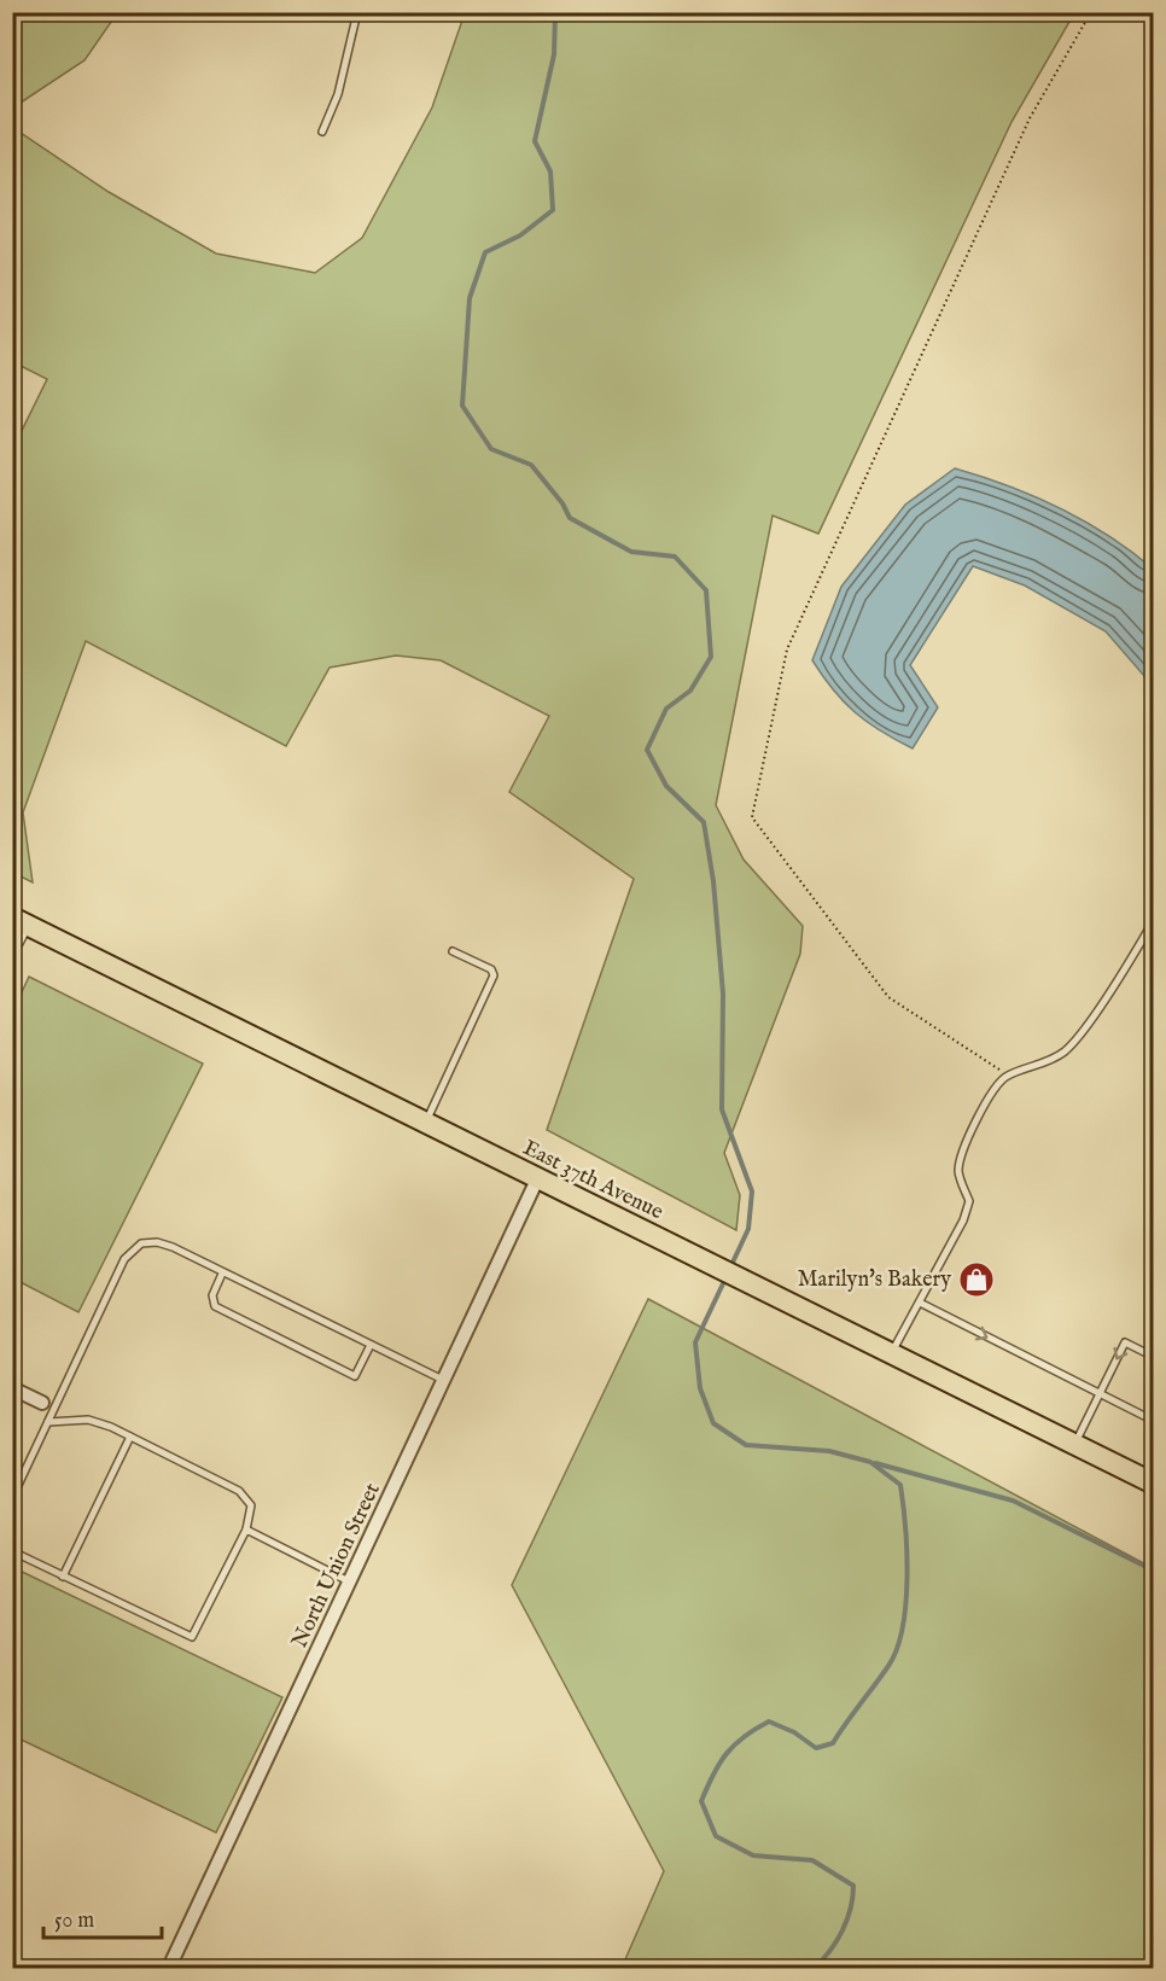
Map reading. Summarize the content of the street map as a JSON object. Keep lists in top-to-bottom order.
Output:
{
  "streets": {
    "main road": ["East 37th Avenue"],
    "street": ["North Union Street"]
  },
  "crossings": [
    ["East 37th Avenue", "North Union Street"]
  ],
  "places": {
    "shop": ["Marilyn's Bakery"]
  },
  "scale_bar": "50 m"
}
